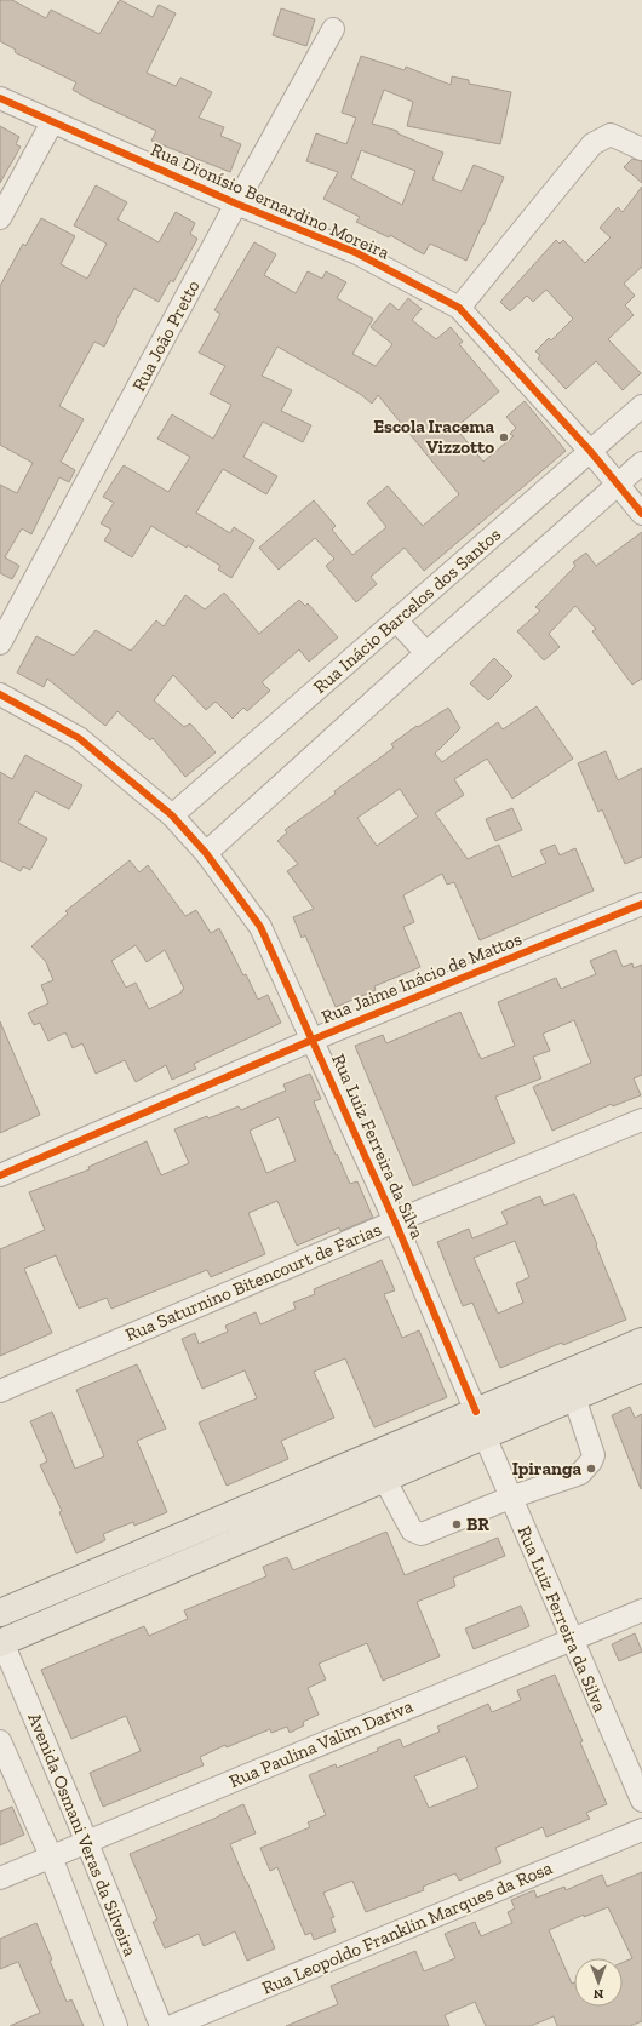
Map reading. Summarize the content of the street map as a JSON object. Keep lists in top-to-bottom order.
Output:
{
  "streets": {
    "street": [
      "Rua Dionísio Bernardino Moreira",
      "Rua João Pretto",
      "Rua Inácio Barcelos dos Santos",
      "Rua Jaime Inácio de Mattos",
      "Rua Luiz Ferreira da Silva",
      "Rua Saturnino Bitencourt de Farias",
      "Rua Paulina Valim Dariva",
      "Avenida Osmani Veras da Silveira",
      "Rua Leopoldo Franklin Marques da Rosa"
    ]
  },
  "crossings": [
    ["Rua Dionísio Bernardino Moreira", "Rua João Pretto"],
    ["Rua Dionísio Bernardino Moreira", "Rua Inácio Barcelos dos Santos"],
    ["Rua Inácio Barcelos dos Santos", "Rua Luiz Ferreira da Silva"],
    ["Rua Jaime Inácio de Mattos", "Rua Luiz Ferreira da Silva"],
    ["Rua Luiz Ferreira da Silva", "Rua Saturnino Bitencourt de Farias"],
    ["Rua Luiz Ferreira da Silva", "Rua Paulina Valim Dariva"],
    ["Rua Paulina Valim Dariva", "Avenida Osmani Veras da Silveira"]
  ],
  "places": ["Escola Iracema Vizzotto", "Ipiranga", "BR"],
  "north": "bottom"
}
